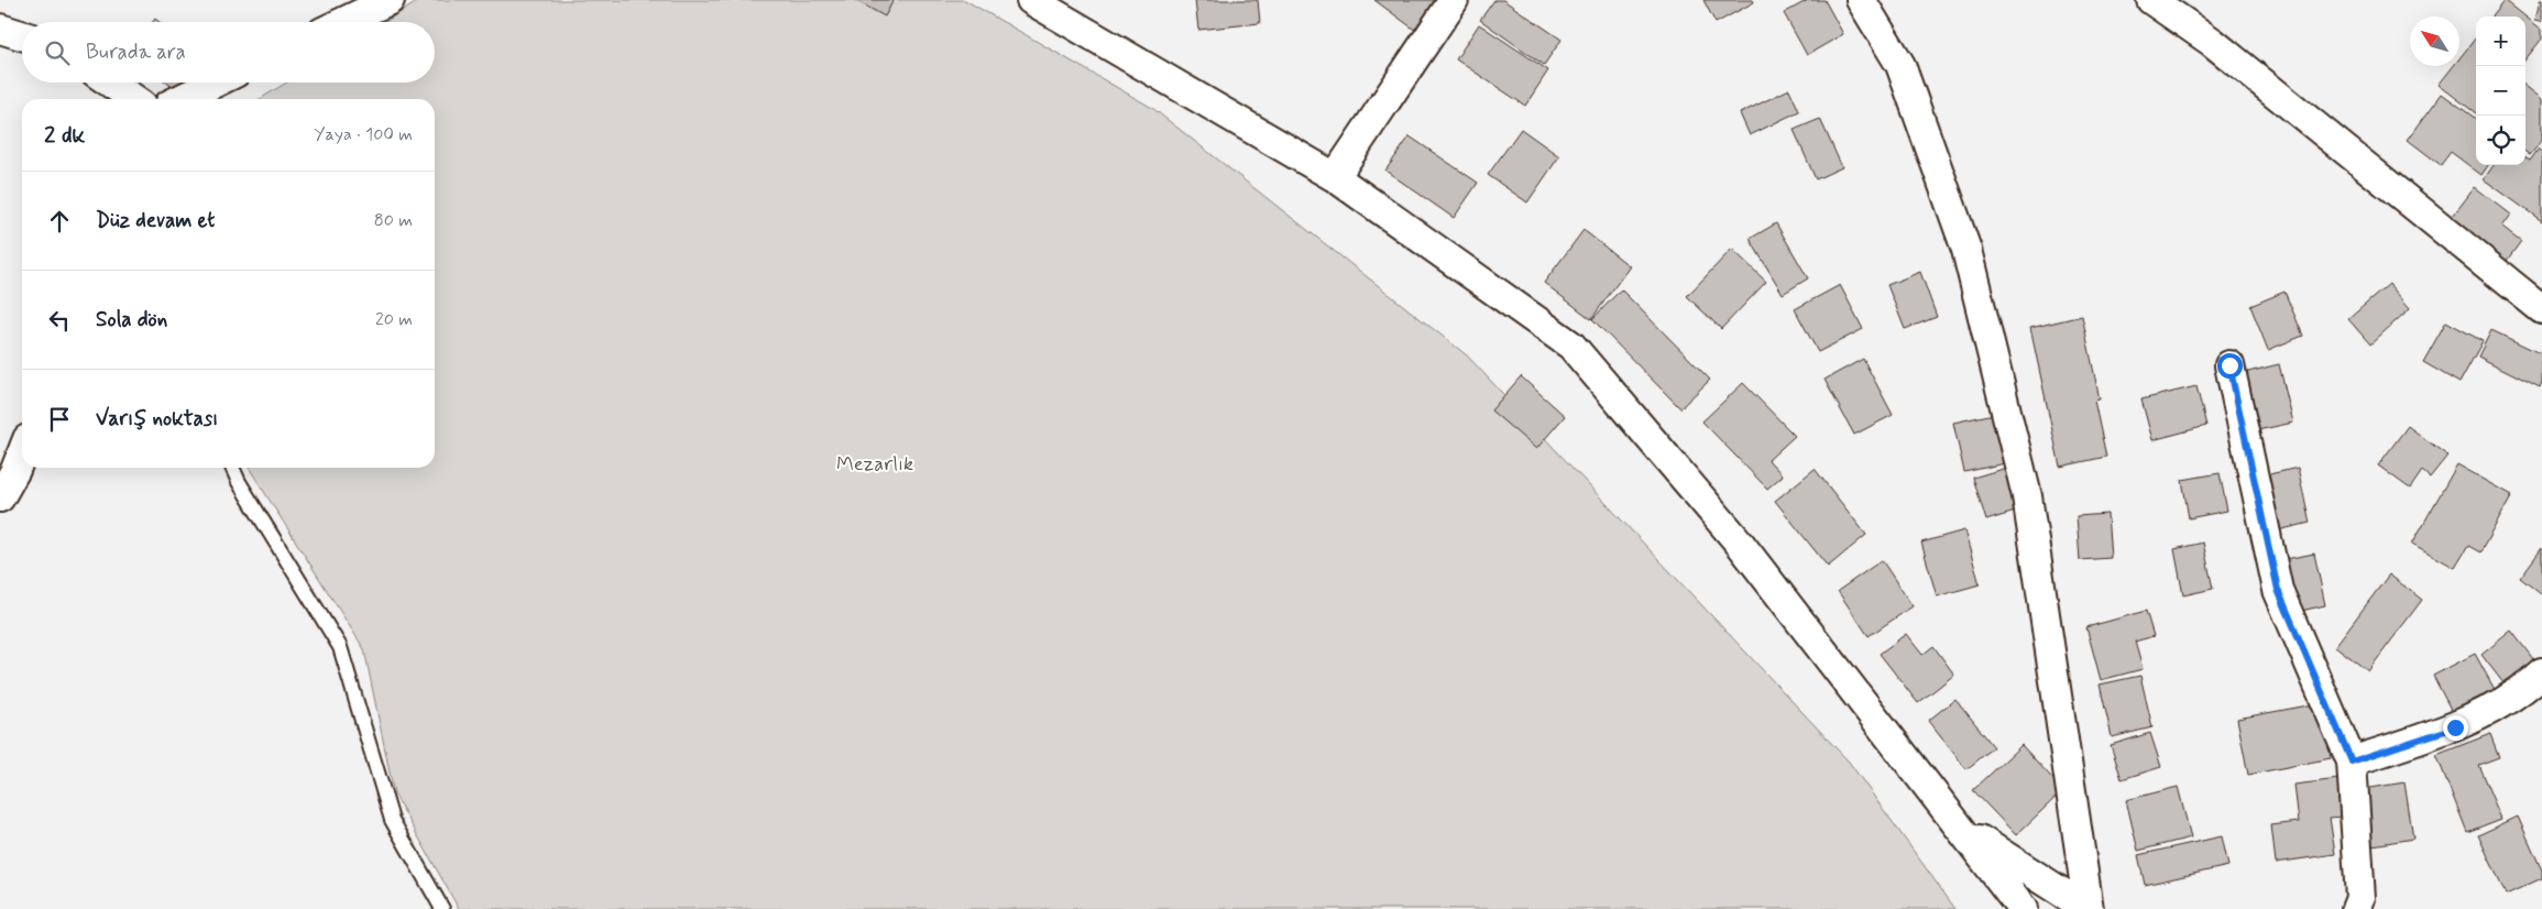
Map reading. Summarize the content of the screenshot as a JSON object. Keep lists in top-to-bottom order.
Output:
{
  "parks": ["Mezarlık"],
  "north": "top left",
  "page": {
    "map_buttons": ["+", "−"],
    "search": "Burada ara",
    "heading": ["2 dk", "Yaya · 100 m"],
    "list": [
      ["Düz devam et", "80 m"],
      ["Sola dön", "20 m"],
      "Varış noktası"
    ]
  }
}
